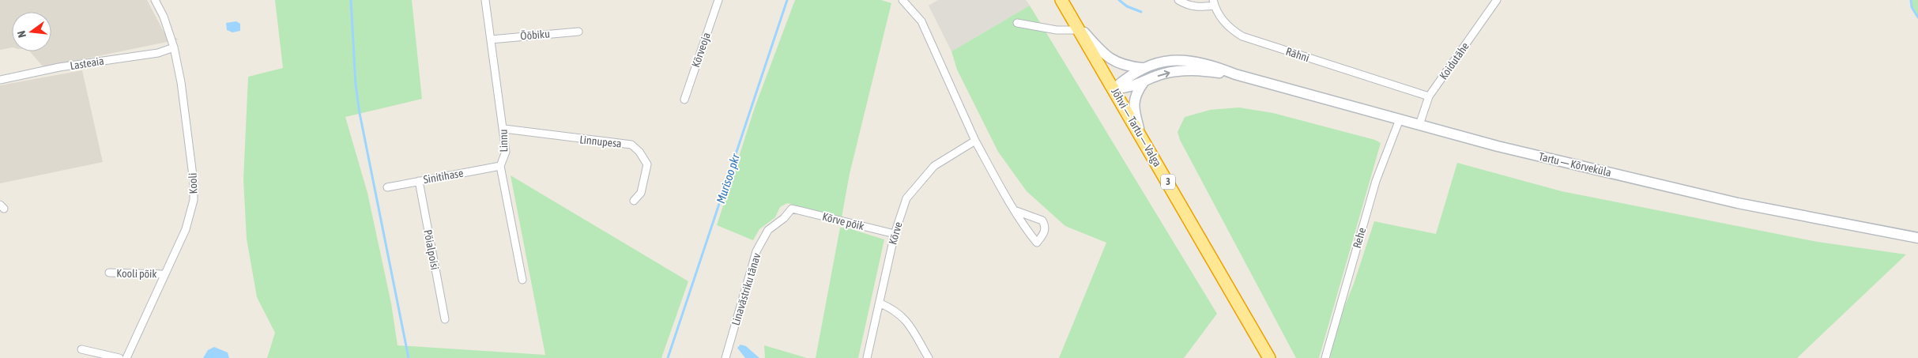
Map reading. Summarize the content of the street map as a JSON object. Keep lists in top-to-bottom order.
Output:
{
  "streets": {
    "highway": ["Jõhvi — Tartu — Valga", "3"],
    "main road": ["Tartu — Kõrveküla"],
    "street": [
      "Ööbiku",
      "Kõrveoja",
      "Rähni",
      "Koidutähe",
      "Lasteaia",
      "Linnu",
      "Linnupesa",
      "Sinitihase",
      "Kooli",
      "Kõrve põik",
      "Kõrve",
      "Rehe",
      "Pöialpoisi",
      "Kooli põik",
      "Linavästriku tänav"
    ]
  },
  "crossings": [
    ["Ööbiku", "Linnu"],
    ["Rähni", "Koidutähe"],
    ["Koidutähe", "Tartu — Kõrveküla"],
    ["Lasteaia", "Kooli"],
    ["Jõhvi — Tartu — Valga", "Tartu — Kõrveküla"],
    ["Linnu", "Linnupesa"],
    ["Linnu", "Sinitihase"],
    ["Tartu — Kõrveküla", "Rehe"],
    ["Sinitihase", "Pöialpoisi"],
    ["Kooli", "Kooli põik"],
    ["Kõrve põik", "Kõrve"],
    ["Kõrve põik", "Linavästriku tänav"]
  ],
  "water": ["Murisoo pkr"],
  "north": "left"
}
